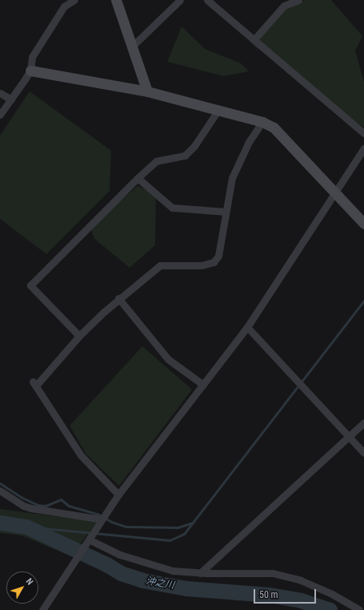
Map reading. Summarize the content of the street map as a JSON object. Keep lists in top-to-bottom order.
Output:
{
  "water": ["沖之川"],
  "scale_bar": "50 m",
  "north": "top right"
}
